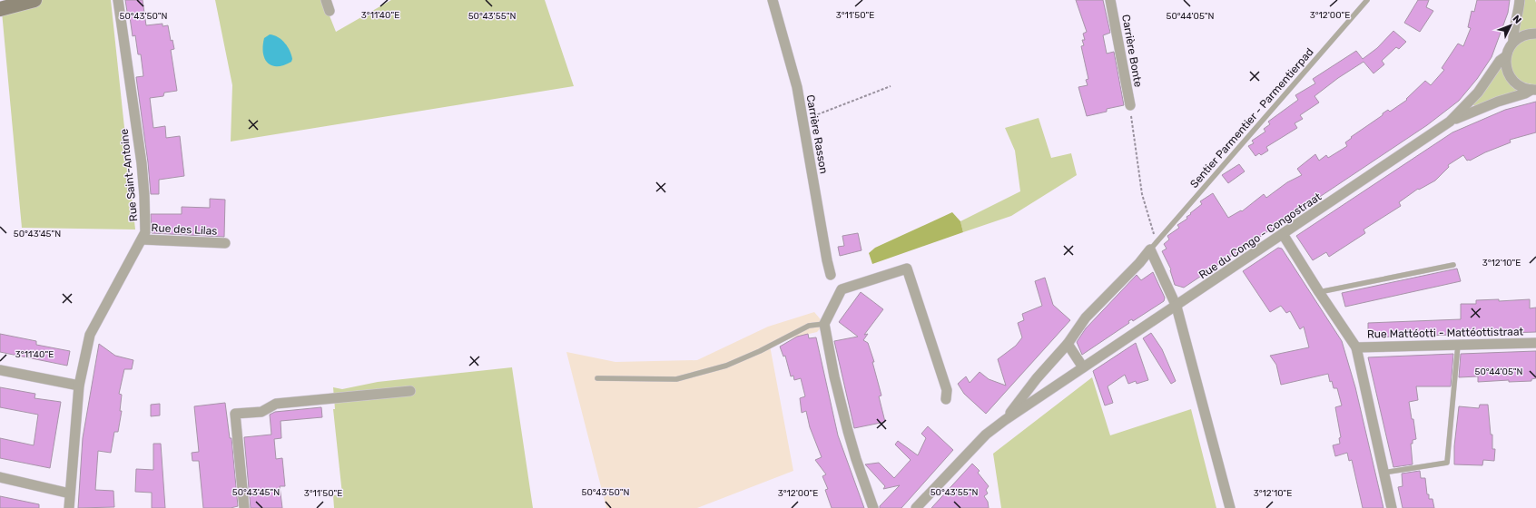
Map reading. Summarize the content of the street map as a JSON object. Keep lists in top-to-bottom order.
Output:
{
  "streets": {
    "street": [
      "Carrière Bonte",
      "Carrière Rasson",
      "Rue Saint-Antoine",
      "Rue des Lilas",
      "Rue du Congo - Congostraat",
      "Rue Mattéotti - Mattéottistraat"
    ],
    "lane": ["Sentier Parmentier - Parmentierpad"]
  },
  "crossings": [
    ["Rue Saint-Antoine", "Rue des Lilas"]
  ],
  "north": "top right",
  "coordinates": [
    "3°11'40\"E",
    "3°11'50\"E",
    "3°12'00\"E",
    "50°44'05\"N",
    "50°43'50\"N",
    "50°43'55\"N",
    "50°43'45\"N",
    "3°12'10\"E"
  ]
}
